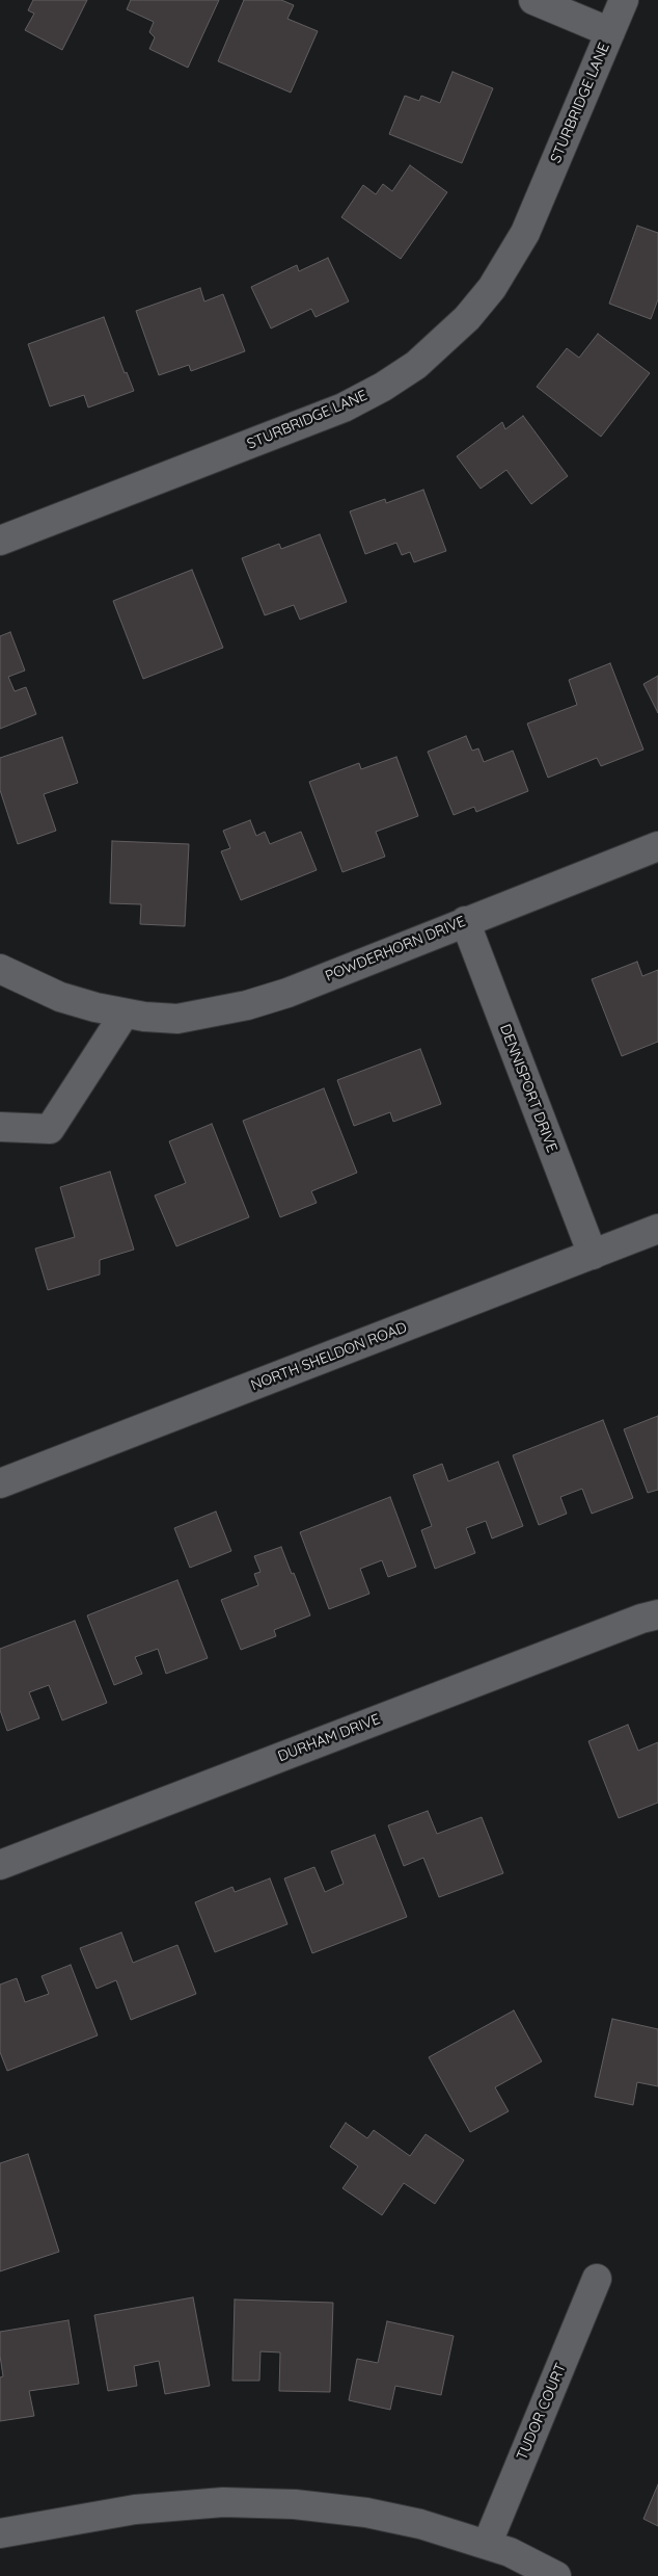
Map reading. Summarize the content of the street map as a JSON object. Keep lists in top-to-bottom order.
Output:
{
  "streets": {
    "street": [
      "STURBRIDGE LANE",
      "POWDERHORN DRIVE",
      "DENNISPORT DRIVE",
      "NORTH SHELDON ROAD",
      "DURHAM DRIVE",
      "TUDOR COURT"
    ]
  },
  "crossings": [
    ["POWDERHORN DRIVE", "DENNISPORT DRIVE"],
    ["DENNISPORT DRIVE", "NORTH SHELDON ROAD"]
  ]
}
